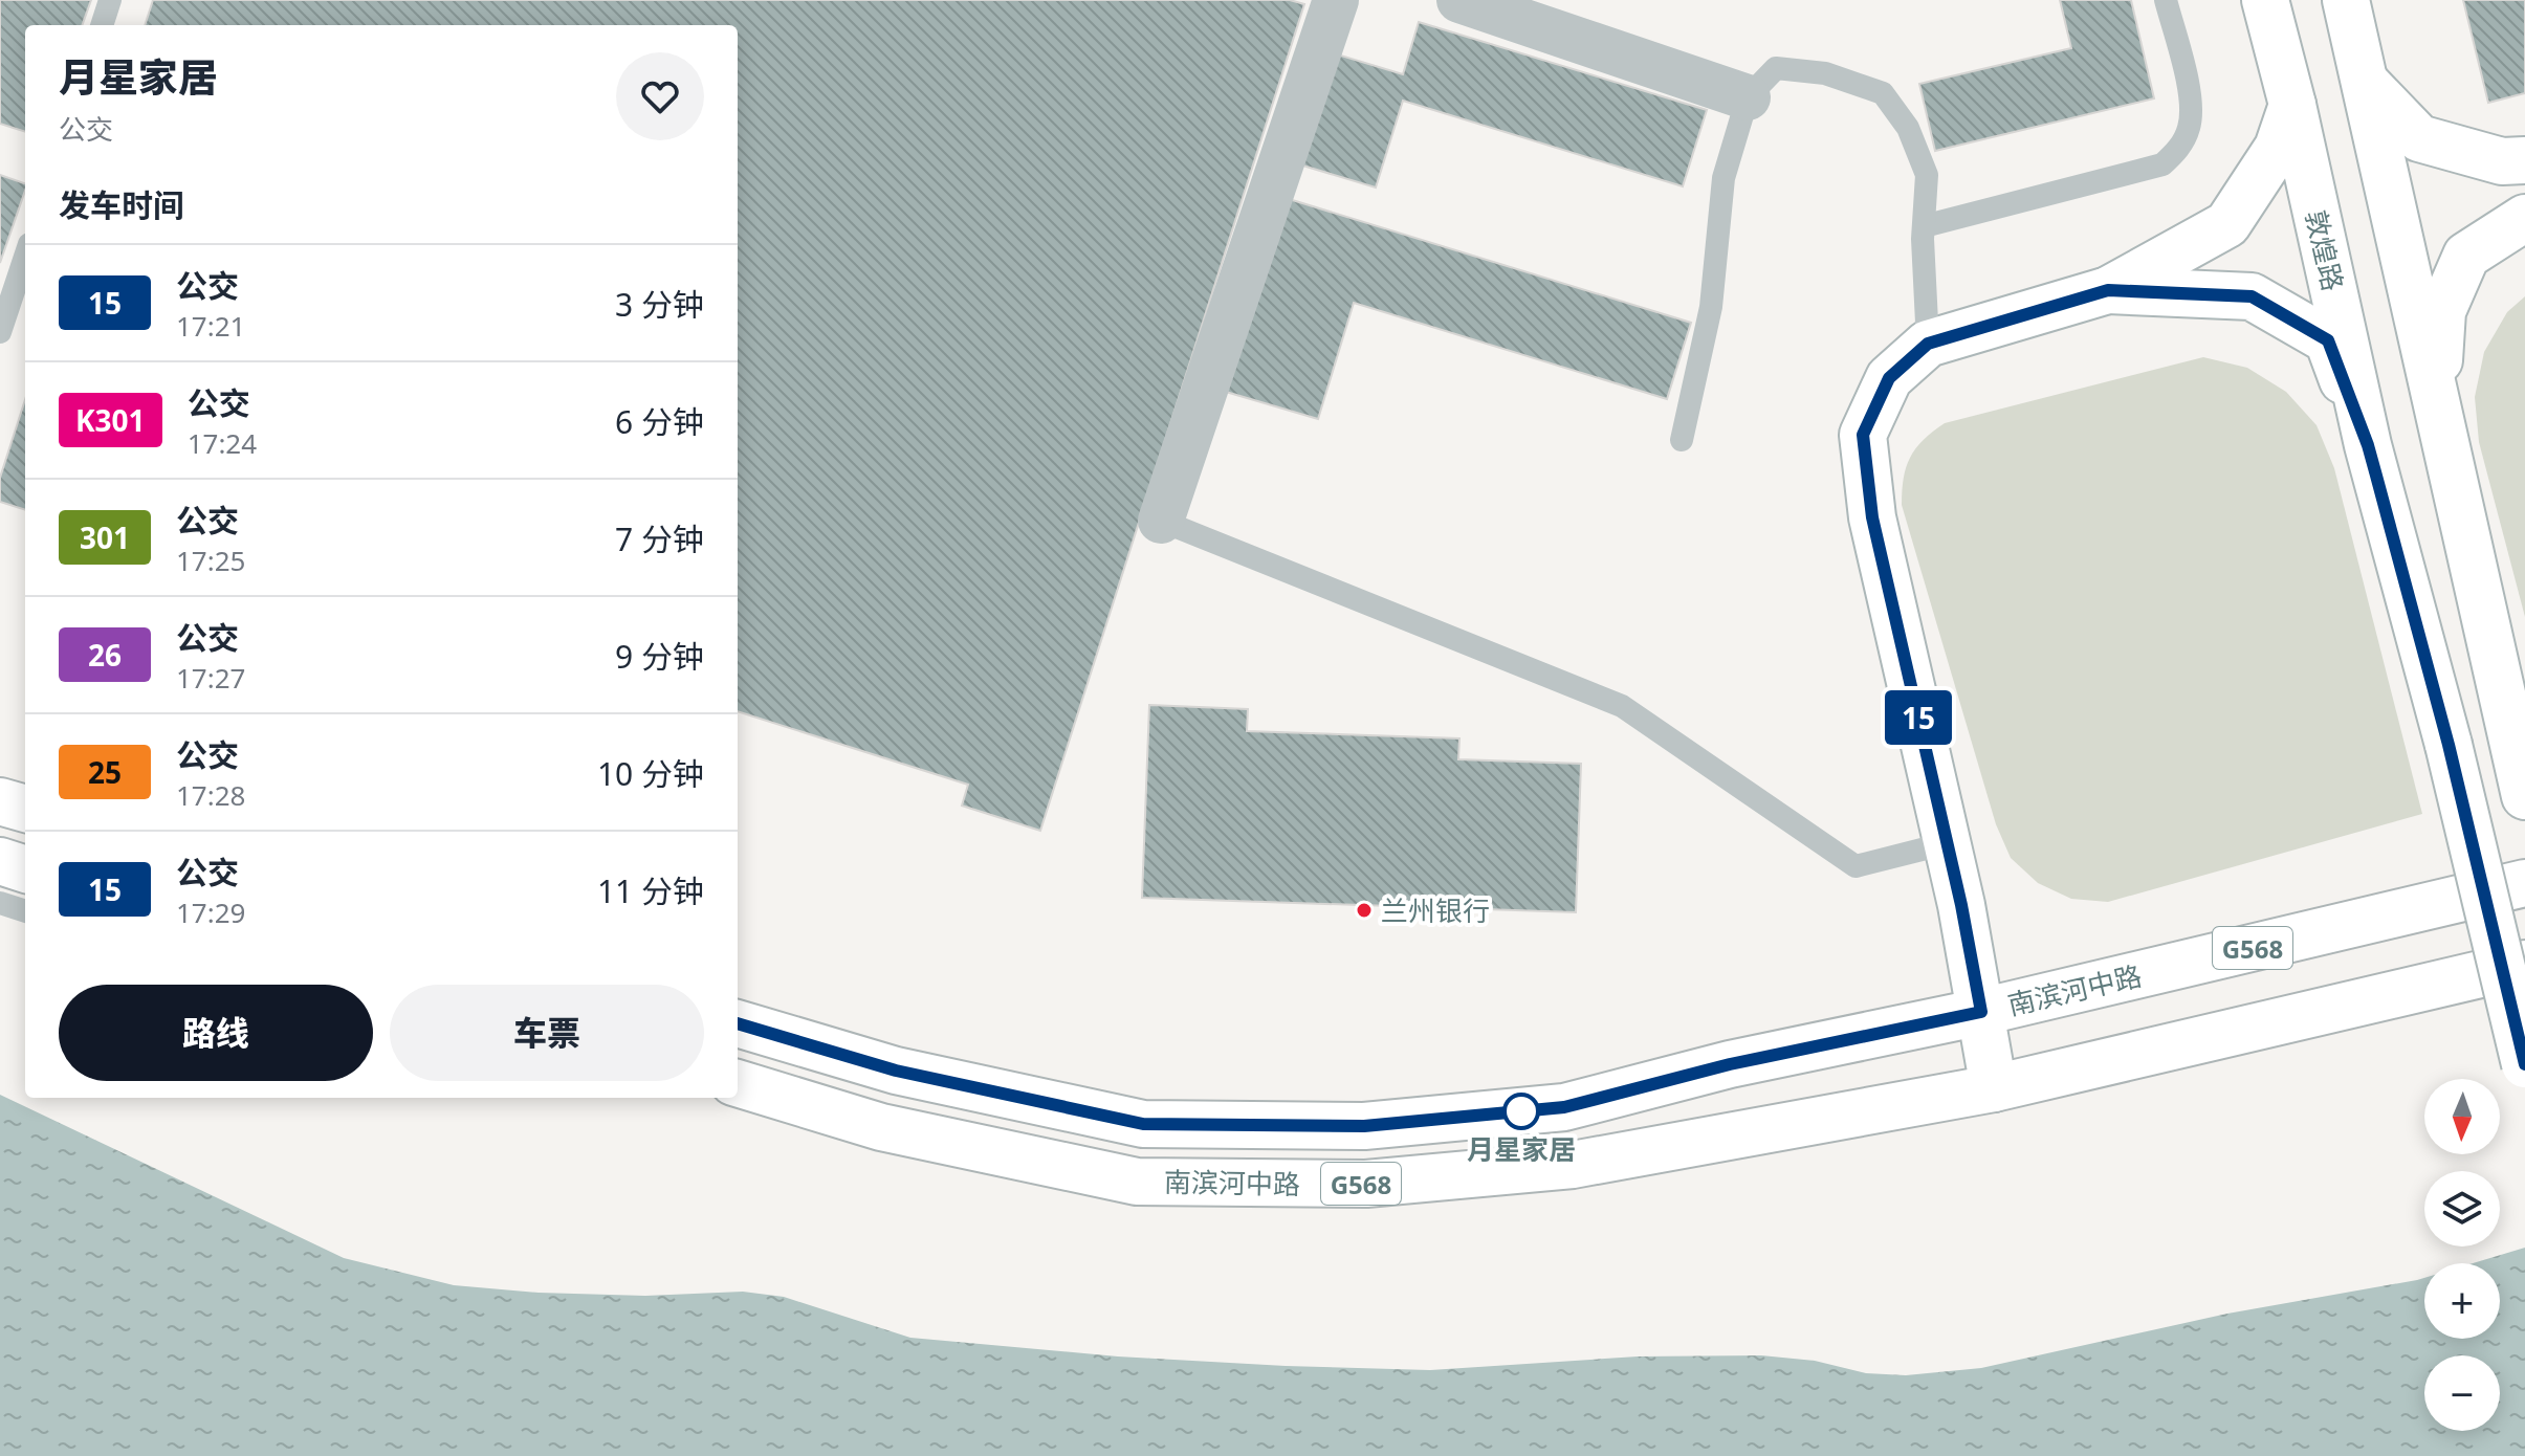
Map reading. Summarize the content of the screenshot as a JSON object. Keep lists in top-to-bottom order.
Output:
{
  "streets": {
    "main road": ["敦煌路", "G568", "南滨河中路"]
  },
  "places": ["兰州银行", "月星家居"],
  "lines": ["bus line 15"],
  "north": "bottom",
  "page": {
    "on_map": "15",
    "heading": [
      ["月星家居", "公交"],
      "发车时间"
    ],
    "list": [
      {
        "mark": "15",
        "name": "公交",
        "note": "17:21",
        "value": "3 分钟"
      },
      {
        "mark": "K301",
        "name": "公交",
        "note": "17:24",
        "value": "6 分钟"
      },
      {
        "mark": "301",
        "name": "公交",
        "note": "17:25",
        "value": "7 分钟"
      },
      {
        "mark": "26",
        "name": "公交",
        "note": "17:27",
        "value": "9 分钟"
      },
      {
        "mark": "25",
        "name": "公交",
        "note": "17:28",
        "value": "10 分钟"
      },
      {
        "mark": "15",
        "name": "公交",
        "note": "17:29",
        "value": "11 分钟"
      }
    ],
    "buttons": ["路线", "车票"],
    "map_buttons": ["+", "−"]
  }
}
